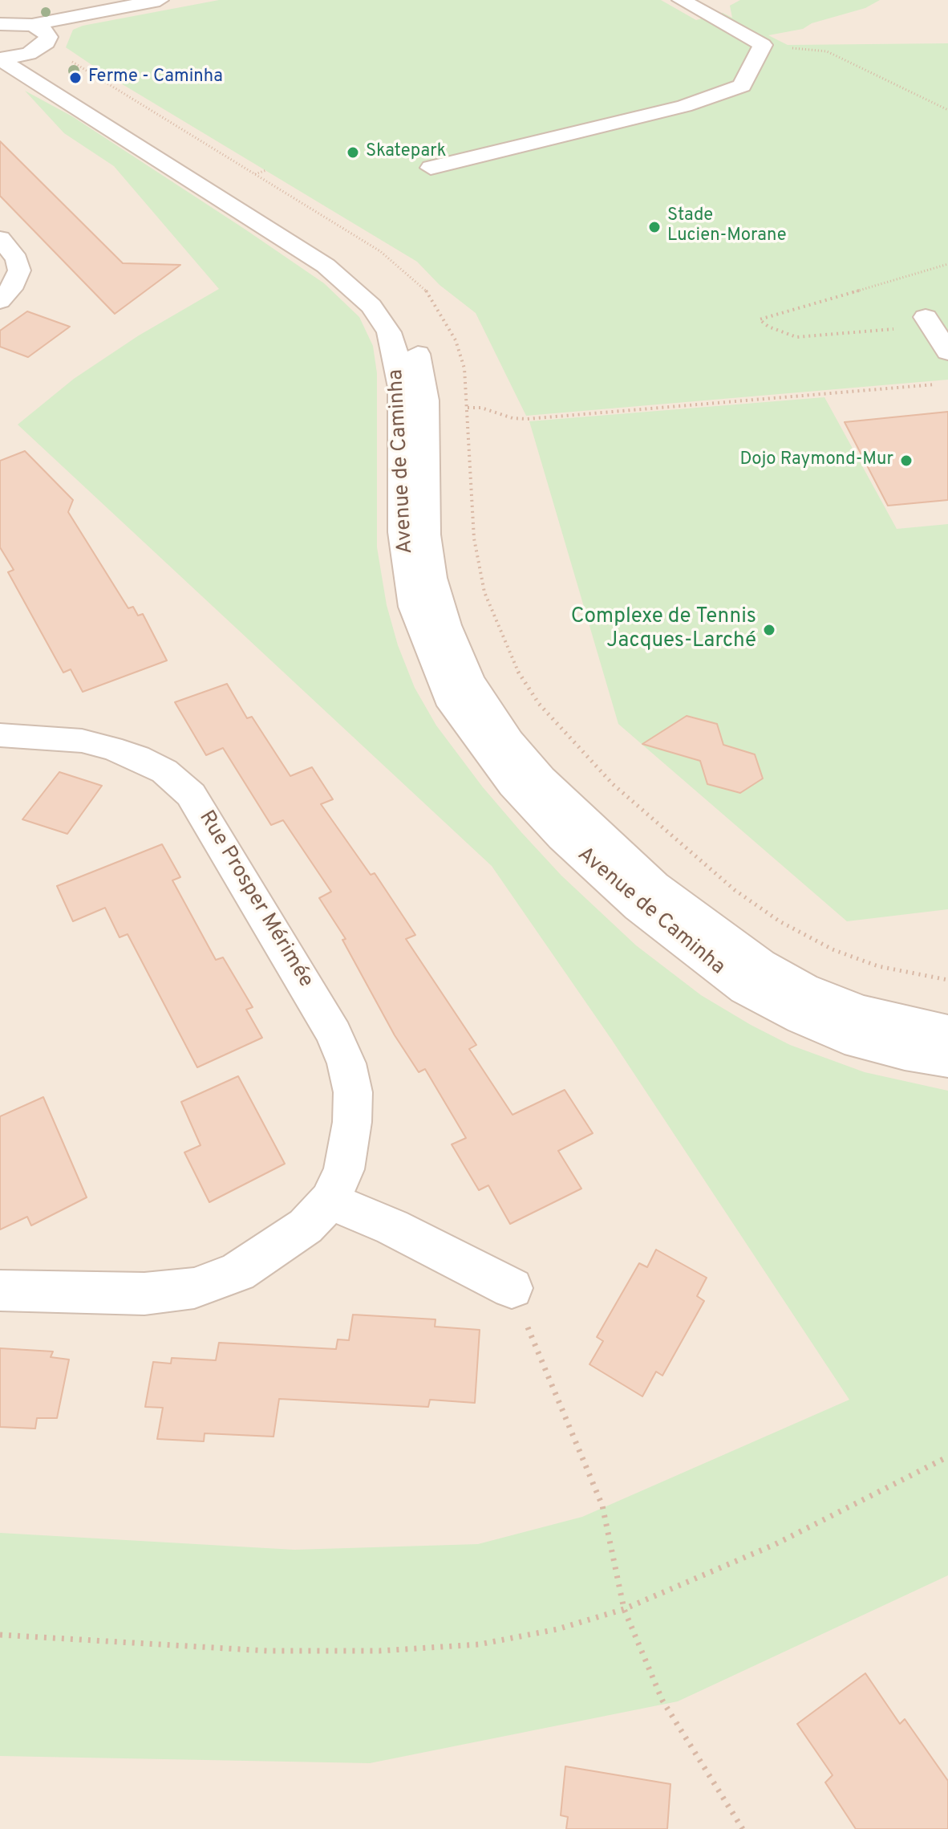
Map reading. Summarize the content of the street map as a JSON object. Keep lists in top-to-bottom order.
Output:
{
  "streets": {
    "street": ["Avenue de Caminha", "Rue Prosper Mérimée"]
  },
  "places": [
    "Ferme - Caminha",
    "Skatepark",
    "Stade Lucien-Morane",
    "Dojo Raymond-Mur",
    "Complexe de Tennis Jacques-Larché"
  ]
}
